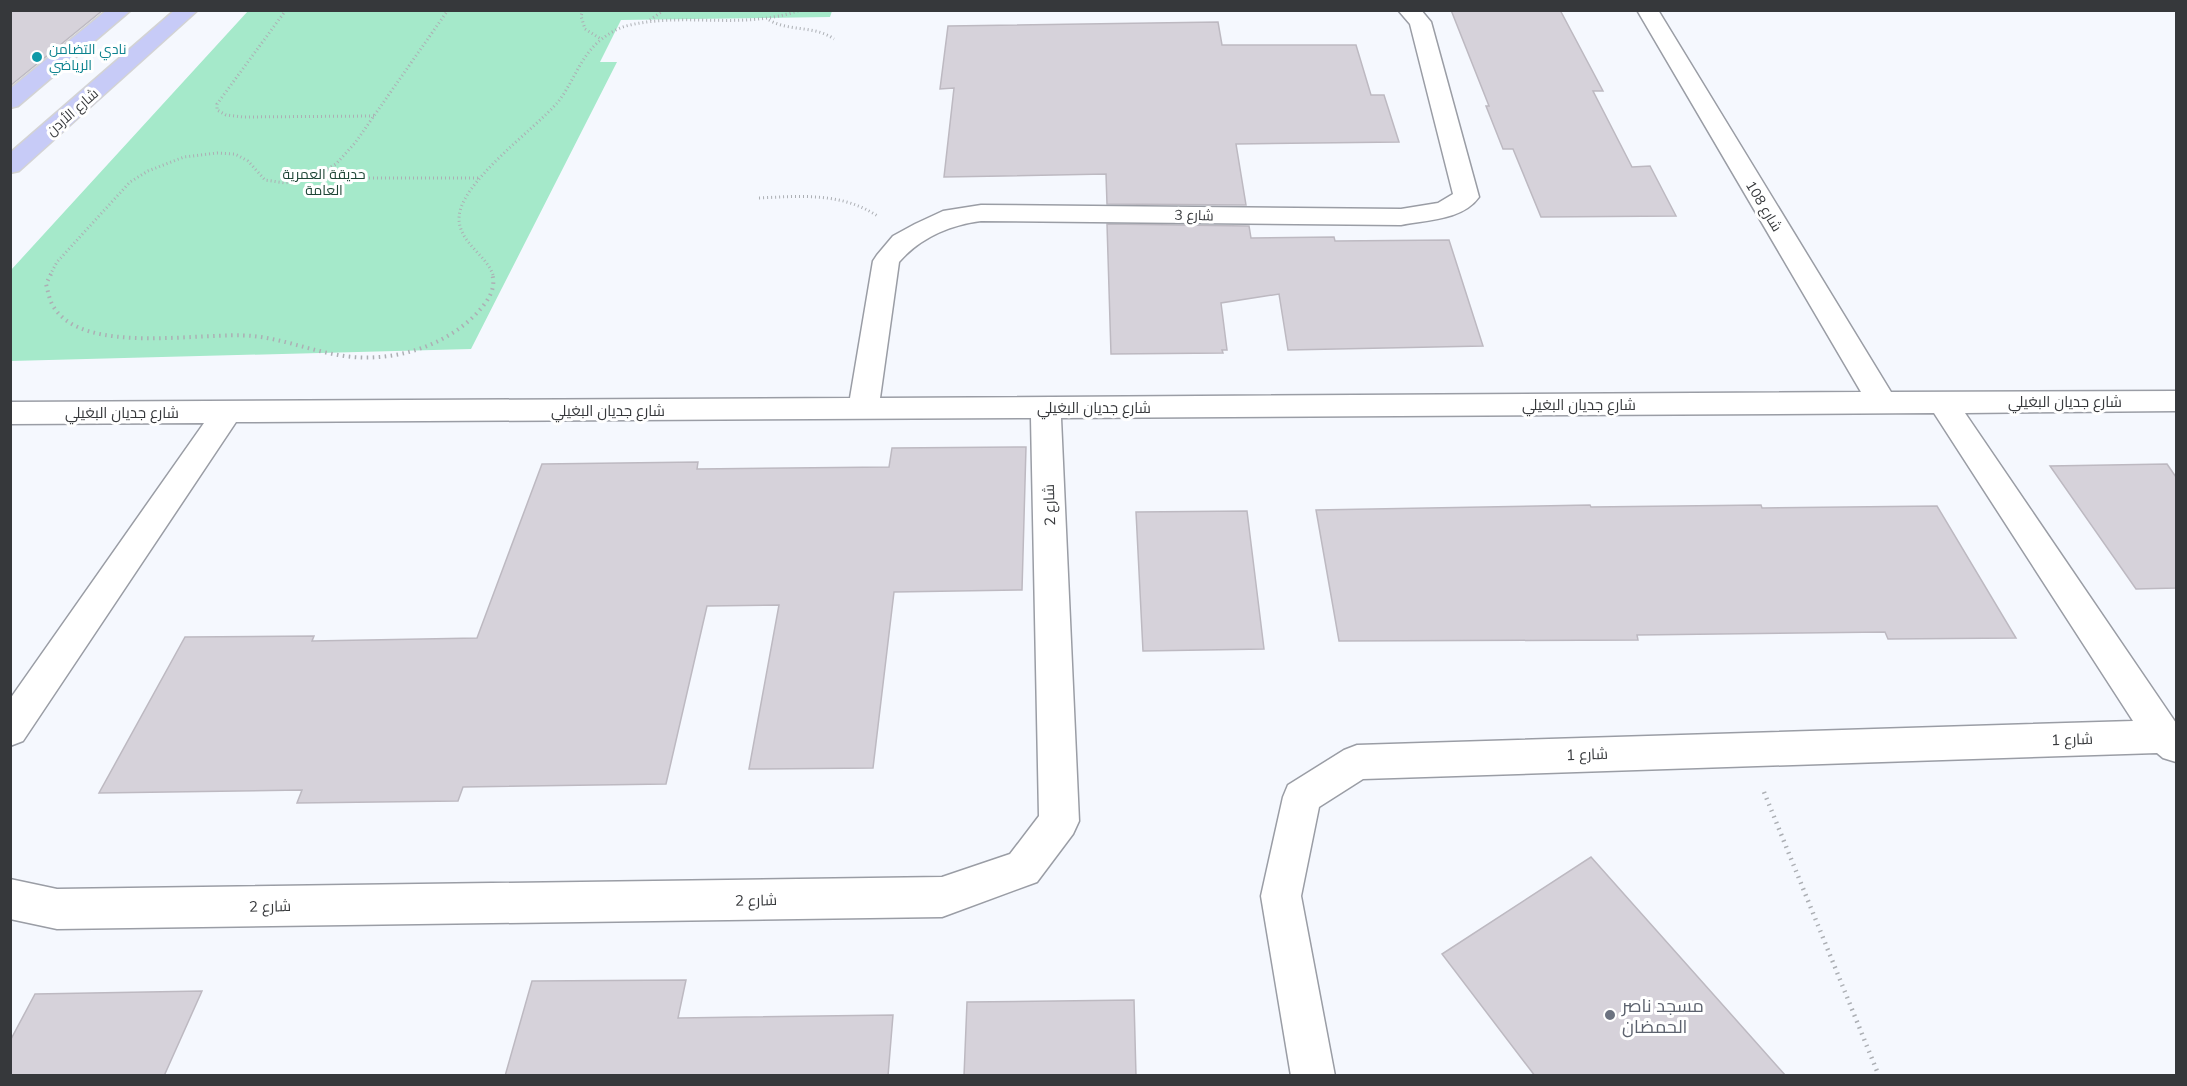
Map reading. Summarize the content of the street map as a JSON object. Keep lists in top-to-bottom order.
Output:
{
  "streets": {
    "main road": ["شارع الأردن"],
    "street": [
      "شارع 108",
      "شارع 3",
      "شارع جديان البغيلي",
      "شارع 2",
      "شارع 1"
    ]
  },
  "crossings": [
    ["شارع 108", "شارع جديان البغيلي"],
    ["شارع 3", "شارع جديان البغيلي"],
    ["شارع جديان البغيلي", "شارع 2"],
    ["شارع جديان البغيلي", "شارع 1"]
  ],
  "parks": ["حديقة العمرية العامة"],
  "places": ["نادي التضامن الرياضي", "مسجد ناصر الحمضان"]
}
